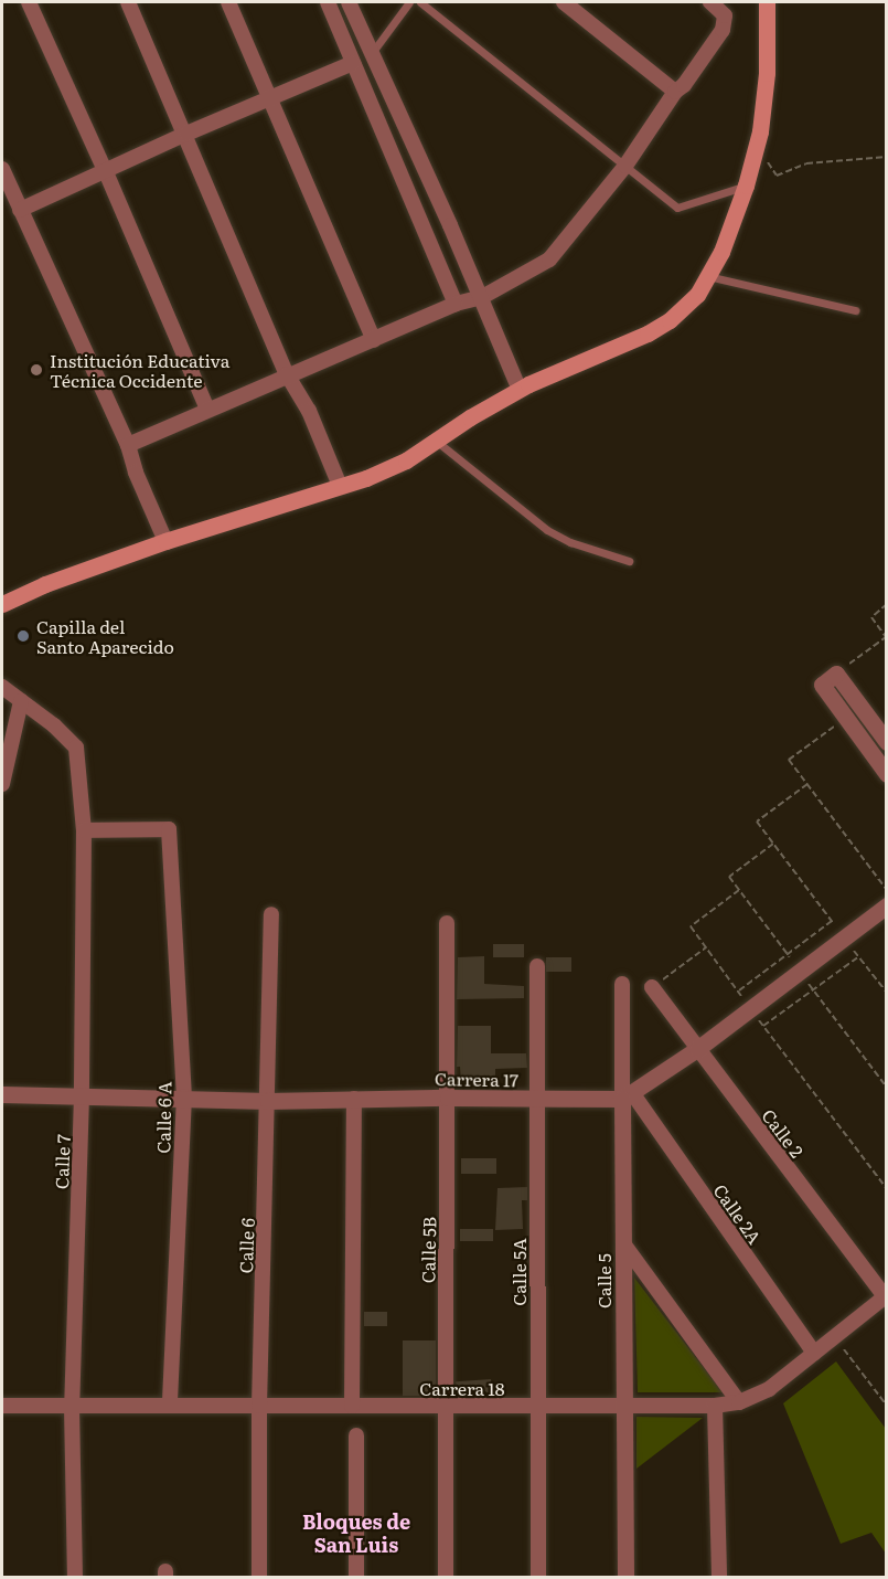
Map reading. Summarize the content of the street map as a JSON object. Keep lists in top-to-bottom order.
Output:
{
  "streets": {
    "street": [
      "Carrera 17",
      "Calle 6 A",
      "Calle 2",
      "Calle 7",
      "Calle 2A",
      "Calle 6",
      "Calle 5B",
      "Calle 5A",
      "Calle 5",
      "Carrera 18"
    ]
  },
  "crossings": [
    ["Carrera 17", "Calle 6 A"],
    ["Carrera 17", "Calle 7"],
    ["Carrera 17", "Calle 2A"],
    ["Carrera 17", "Calle 6"],
    ["Carrera 17", "Calle 5B"],
    ["Carrera 17", "Calle 5A"],
    ["Carrera 17", "Calle 5"],
    ["Calle 6 A", "Calle 7"],
    ["Calle 6 A", "Carrera 18"],
    ["Calle 2", "Carrera 18"],
    ["Calle 7", "Carrera 18"],
    ["Calle 2A", "Calle 5"],
    ["Calle 2A", "Carrera 18"],
    ["Calle 6", "Carrera 18"],
    ["Calle 5B", "Carrera 18"],
    ["Calle 5A", "Carrera 18"],
    ["Calle 5", "Carrera 18"]
  ],
  "districts": ["Bloques de San Luis"],
  "places": ["Institución Educativa Técnica Occidente", "Capilla del Santo Aparecido"]
}
